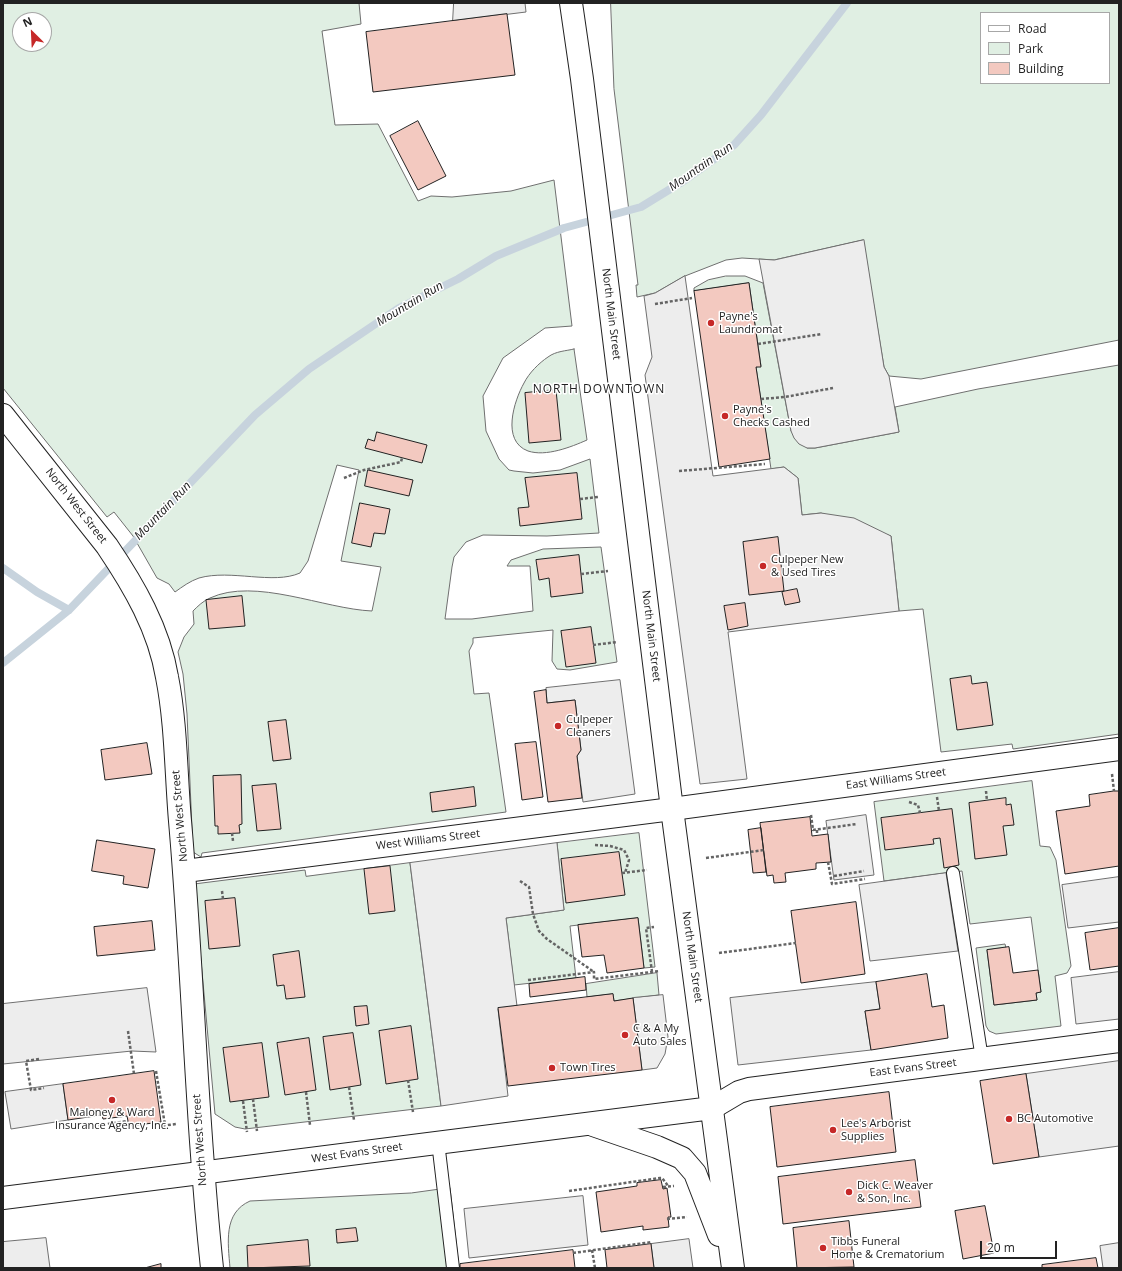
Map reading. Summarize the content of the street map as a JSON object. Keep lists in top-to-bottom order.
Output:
{
  "streets": {
    "main road": [
      "North Main Street",
      "North West Street",
      "East Williams Street",
      "West Williams Street",
      "East Evans Street",
      "West Evans Street"
    ]
  },
  "crossings": [
    ["North Main Street", "East Williams Street"],
    ["North Main Street", "West Williams Street"],
    ["North Main Street", "East Evans Street"],
    ["North Main Street", "West Evans Street"],
    ["North West Street", "West Williams Street"],
    ["North West Street", "West Evans Street"],
    ["East Williams Street", "West Williams Street"],
    ["East Evans Street", "West Evans Street"]
  ],
  "districts": ["NORTH DOWNTOWN"],
  "water": ["Mountain Run"],
  "places": [
    "Payne's Laundromat",
    "Payne's Checks Cashed",
    "Culpeper New & Used Tires",
    "Culpeper Cleaners",
    "C & A My Auto Sales",
    "Town Tires",
    "Maloney & Ward Insurance Agency, Inc.",
    "BC Automotive",
    "Lee's Arborist Supplies",
    "Dick C. Weaver & Son, Inc.",
    "Tibbs Funeral Home & Crematorium"
  ],
  "legend": ["Road", "Park", "Building"],
  "scale_bar": "20 m",
  "north": "top left"
}
